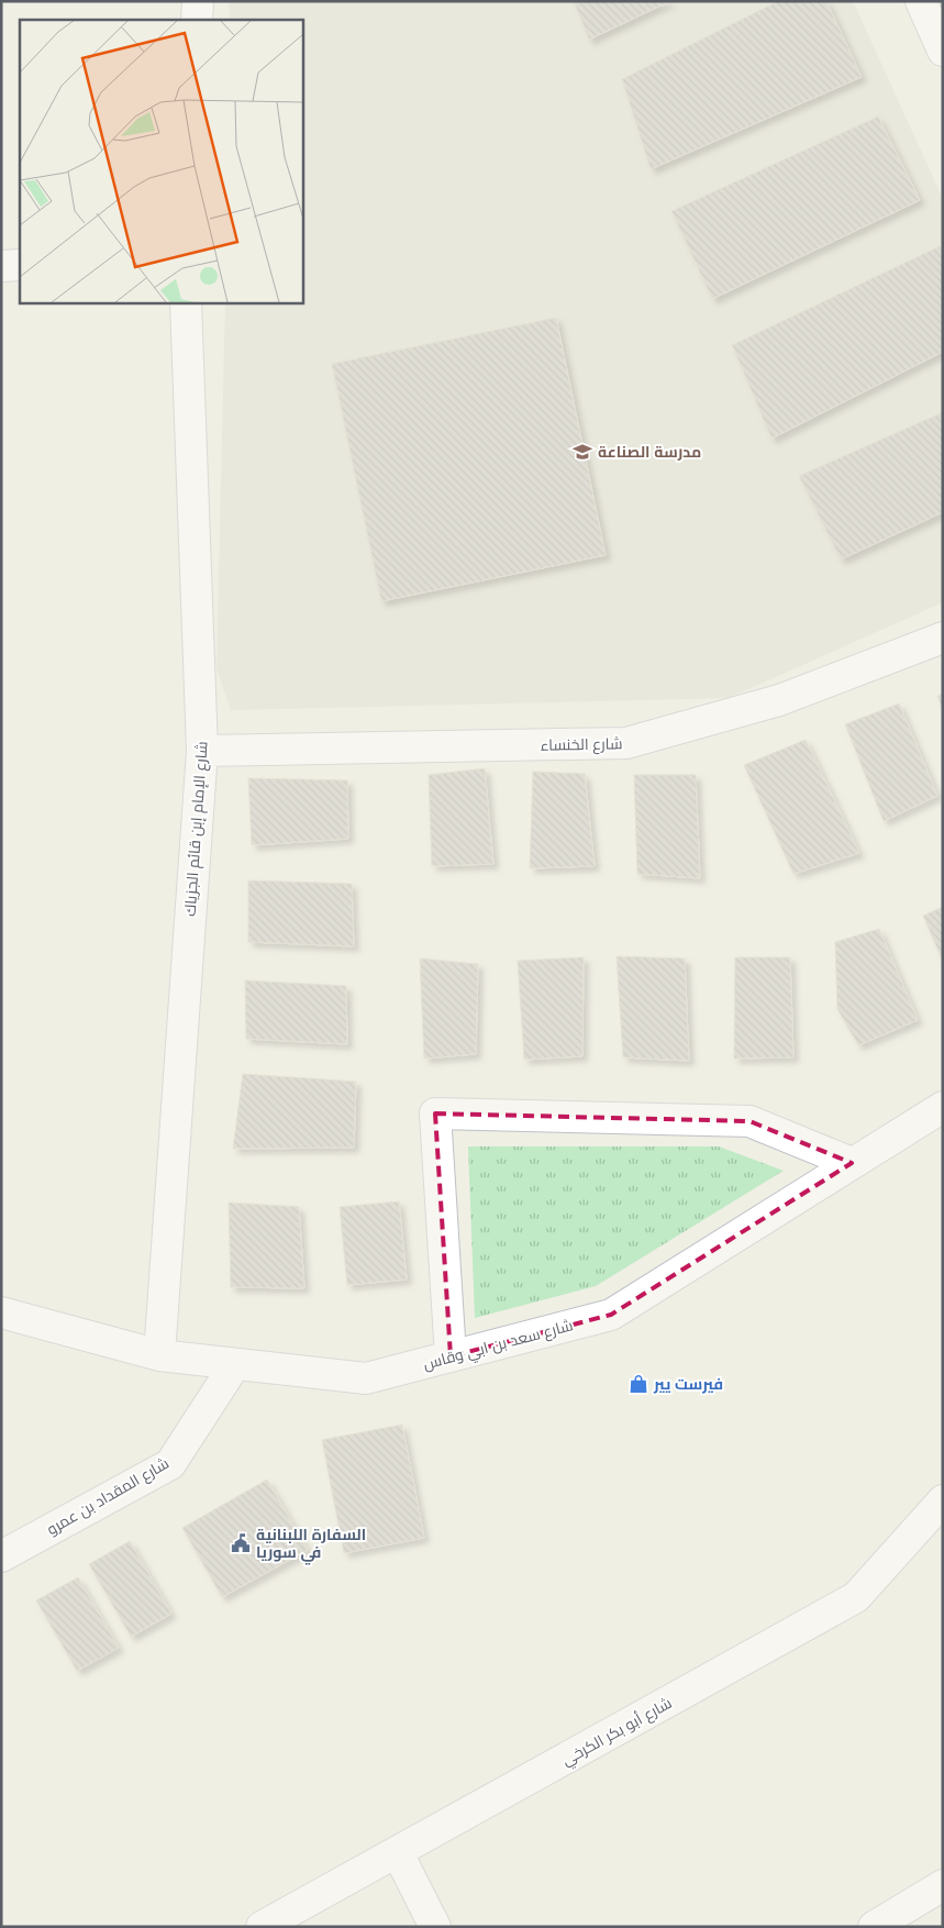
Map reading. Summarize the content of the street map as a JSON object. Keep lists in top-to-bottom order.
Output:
{
  "streets": {
    "street": [
      "شارع الخنساء",
      "شارع الإمام إبن قائم الجزياك",
      "شارع سعد بن ابي وقاس",
      "شارع المقداد بن عمرو",
      "شارع أبو بكر الكرخي"
    ]
  },
  "crossings": [
    ["شارع الخنساء", "شارع الإمام إبن قائم الجزياك"],
    ["شارع الإمام إبن قائم الجزياك", "شارع سعد بن ابي وقاس"],
    ["شارع سعد بن ابي وقاس", "شارع المقداد بن عمرو"]
  ],
  "places": {
    "school or university": ["مدرسة الصناعة"],
    "shop": ["فيرست يير"],
    "public building": ["السفارة اللبنانية في سوريا"]
  }
}
